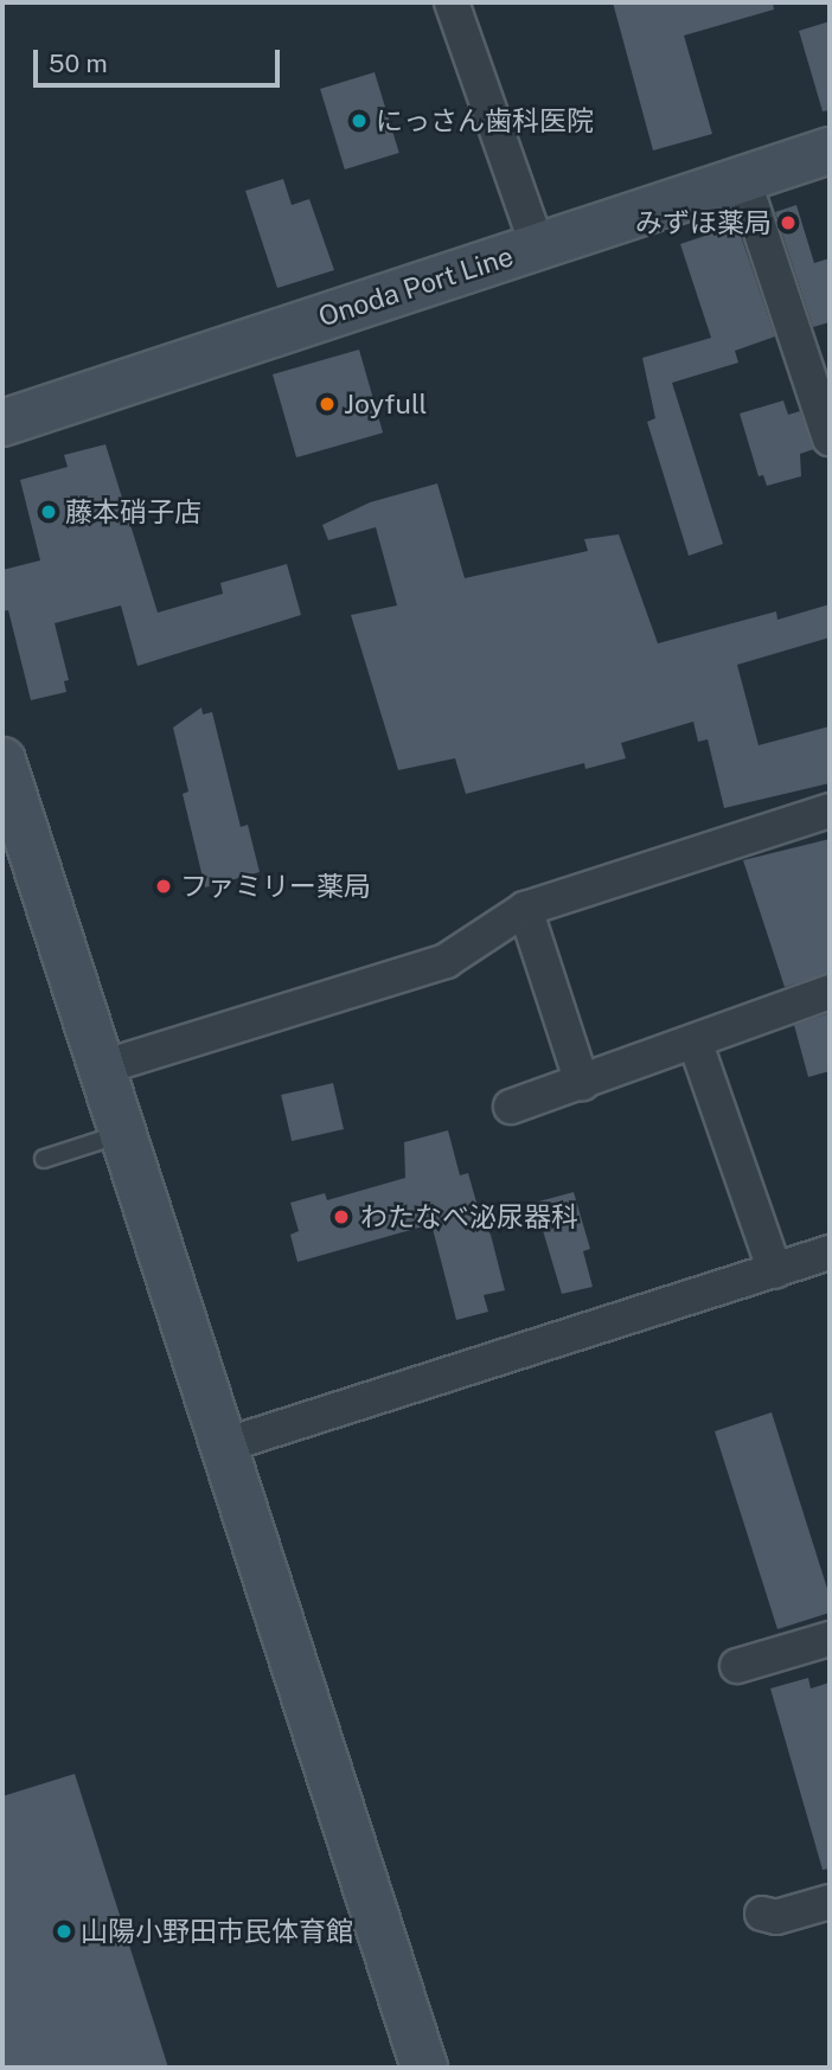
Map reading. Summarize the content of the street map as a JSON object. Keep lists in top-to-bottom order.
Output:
{
  "streets": {
    "street": ["Onoda Port Line"]
  },
  "places": [
    "にっさん歯科医院",
    "みずほ薬局",
    "Joyfull",
    "藤本硝子店",
    "ファミリー薬局",
    "わたなべ泌尿器科",
    "山陽小野田市民体育館"
  ],
  "scale_bar": "50 m"
}
